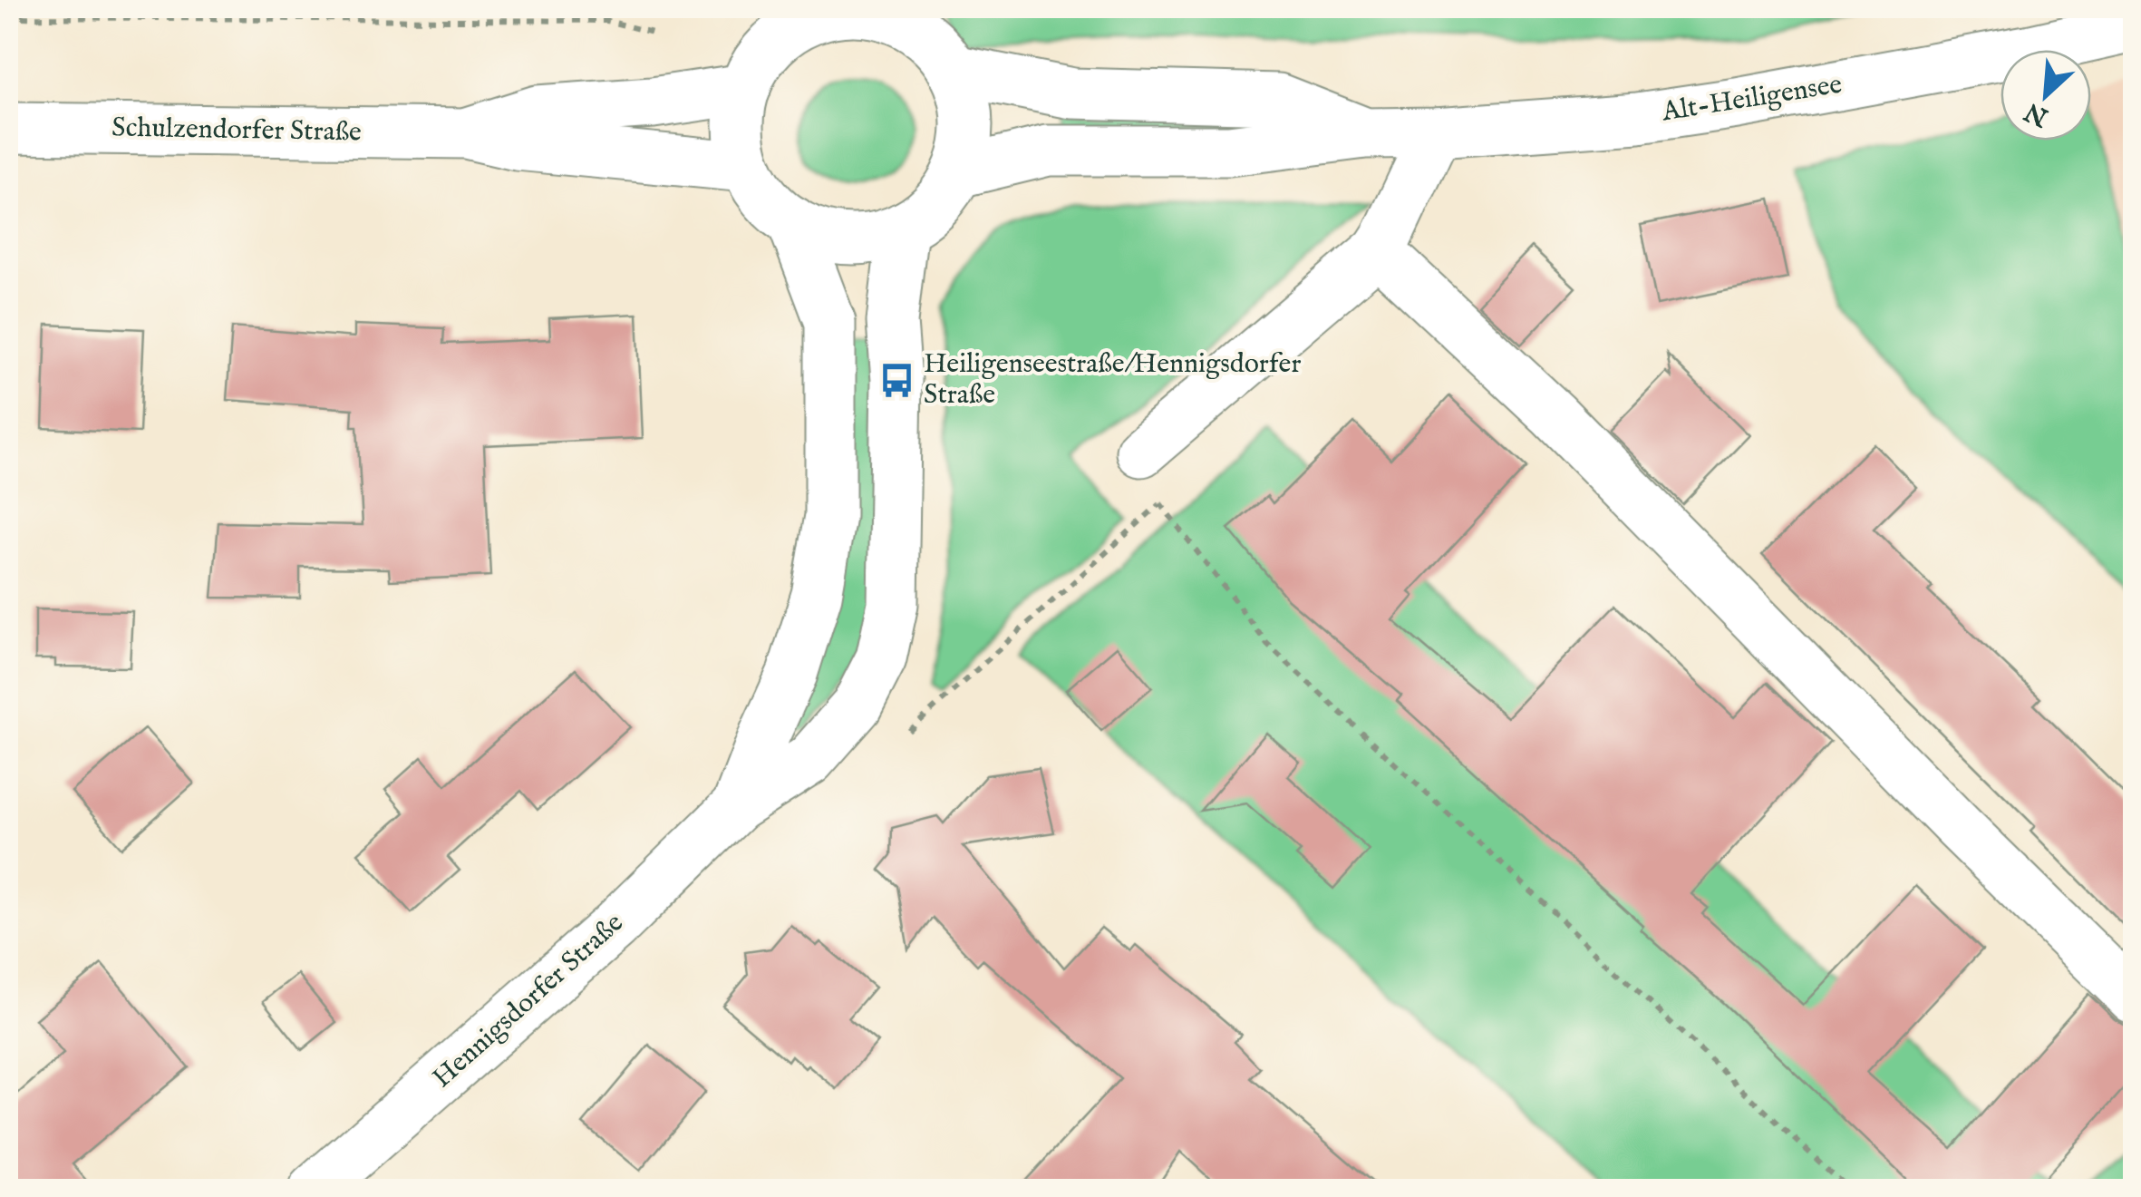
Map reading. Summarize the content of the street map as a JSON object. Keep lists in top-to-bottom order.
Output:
{
  "streets": {
    "main road": ["Alt-Heiligensee", "Schulzendorfer Straße", "Hennigsdorfer Straße"]
  },
  "crossings": [
    ["Alt-Heiligensee", "Schulzendorfer Straße"],
    ["Alt-Heiligensee", "Hennigsdorfer Straße"],
    ["Schulzendorfer Straße", "Hennigsdorfer Straße"]
  ],
  "places": {
    "bus stop": ["Heiligenseestraße/Hennigsdorfer Straße"]
  },
  "north": "bottom left"
}
